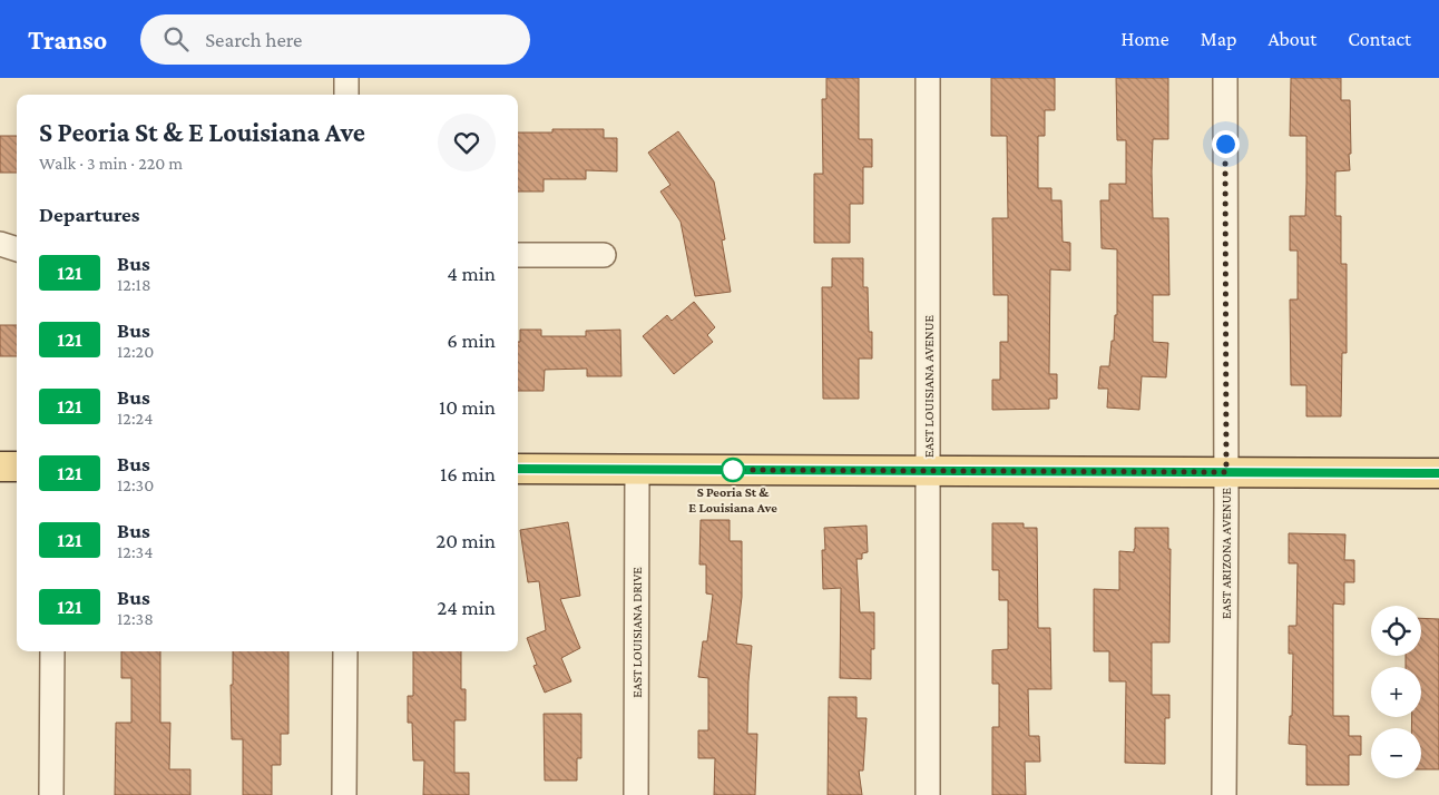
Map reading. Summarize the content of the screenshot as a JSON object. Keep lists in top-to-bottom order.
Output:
{
  "streets": {
    "street": ["EAST LOUISIANA AVENUE", "EAST ARIZONA AVENUE", "EAST LOUISIANA DRIVE"]
  },
  "places": ["S Peoria St & E Louisiana Ave"],
  "lines": ["bus line 121"],
  "page": {
    "header": "Transo",
    "search": "Search here",
    "nav": [
      "Home",
      "Map",
      "About",
      "Contact"
    ],
    "heading": [
      ["S Peoria St & E Louisiana Ave", "Walk · 3 min · 220 m"],
      "Departures"
    ],
    "list": [
      {
        "mark": "121",
        "name": "Bus",
        "note": "12:18",
        "value": "4 min"
      },
      {
        "mark": "121",
        "name": "Bus",
        "note": "12:20",
        "value": "6 min"
      },
      {
        "mark": "121",
        "name": "Bus",
        "note": "12:24",
        "value": "10 min"
      },
      {
        "mark": "121",
        "name": "Bus",
        "note": "12:30",
        "value": "16 min"
      },
      {
        "mark": "121",
        "name": "Bus",
        "note": "12:34",
        "value": "20 min"
      },
      {
        "mark": "121",
        "name": "Bus",
        "note": "12:38",
        "value": "24 min"
      }
    ],
    "map_buttons": ["+", "−"]
  }
}
